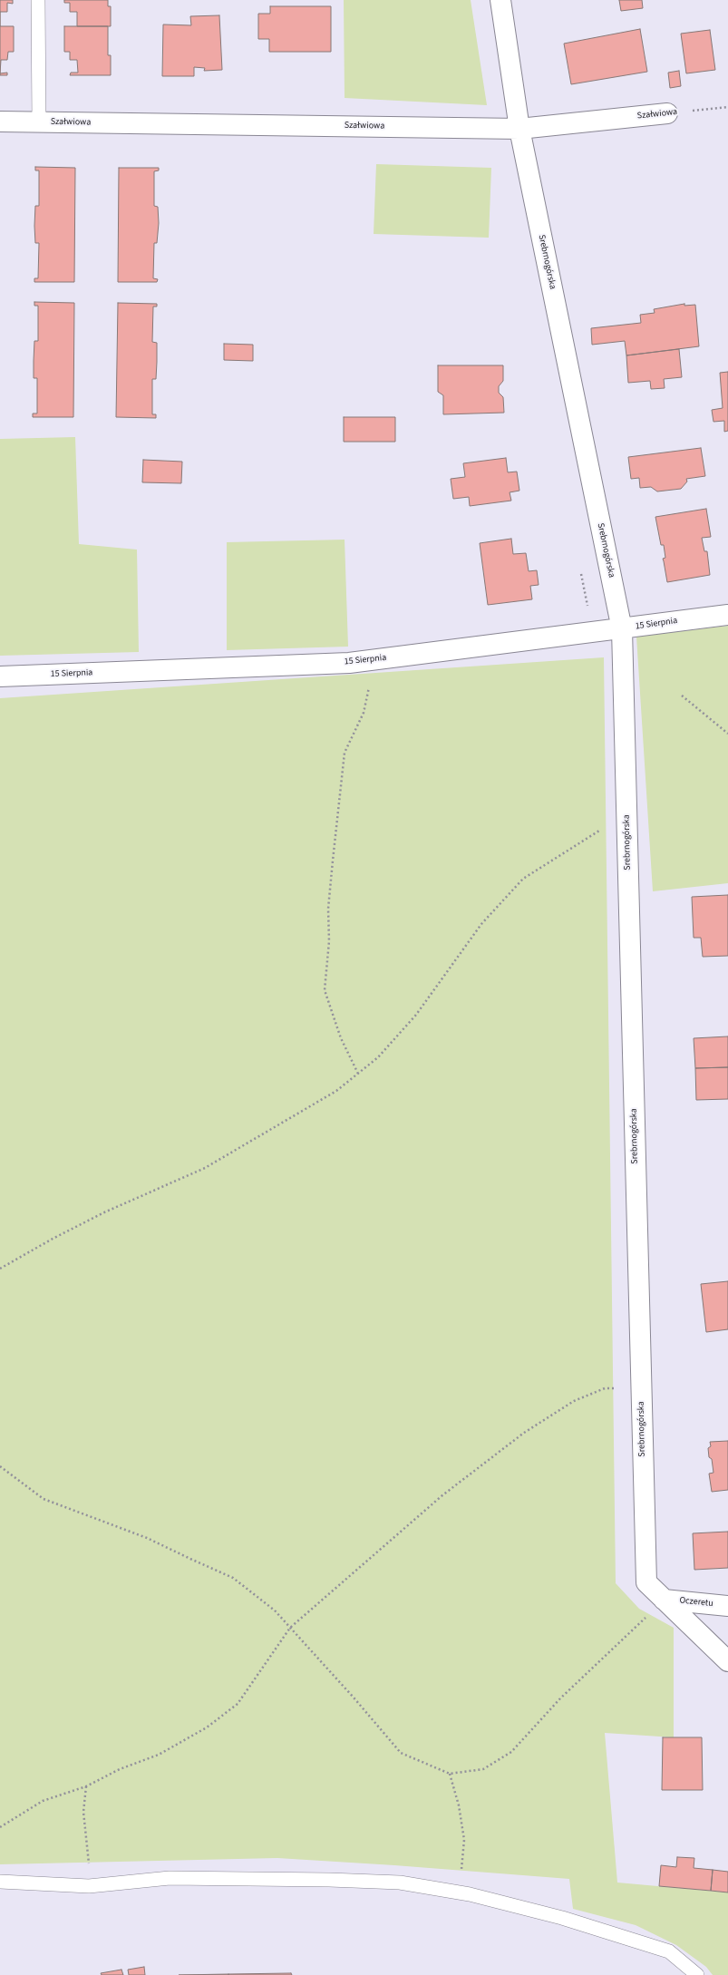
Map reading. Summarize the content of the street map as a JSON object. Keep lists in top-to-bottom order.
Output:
{
  "streets": {
    "street": [
      "Szałwiowa",
      "Srebrnogórska",
      "15 Sierpnia",
      "Oczeretu"
    ]
  },
  "crossings": [
    ["Szałwiowa", "Srebrnogórska"],
    ["Srebrnogórska", "15 Sierpnia"],
    ["Srebrnogórska", "Oczeretu"]
  ]
}
